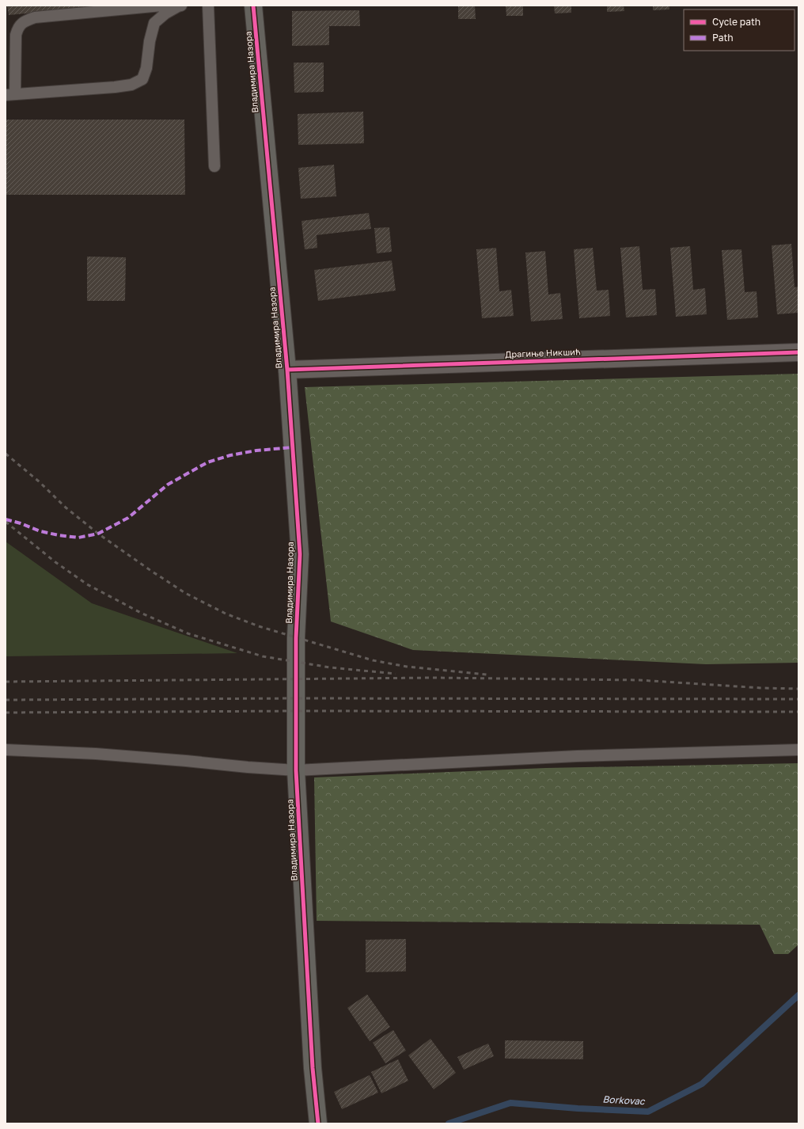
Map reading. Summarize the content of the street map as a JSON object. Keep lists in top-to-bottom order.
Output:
{
  "streets": {
    "street": ["Владимира Назора", "Драгиње Никшић"]
  },
  "crossings": [
    ["Владимира Назора", "Драгиње Никшић"]
  ],
  "water": ["Borkovac"],
  "legend": ["Cycle path", "Path"]
}
